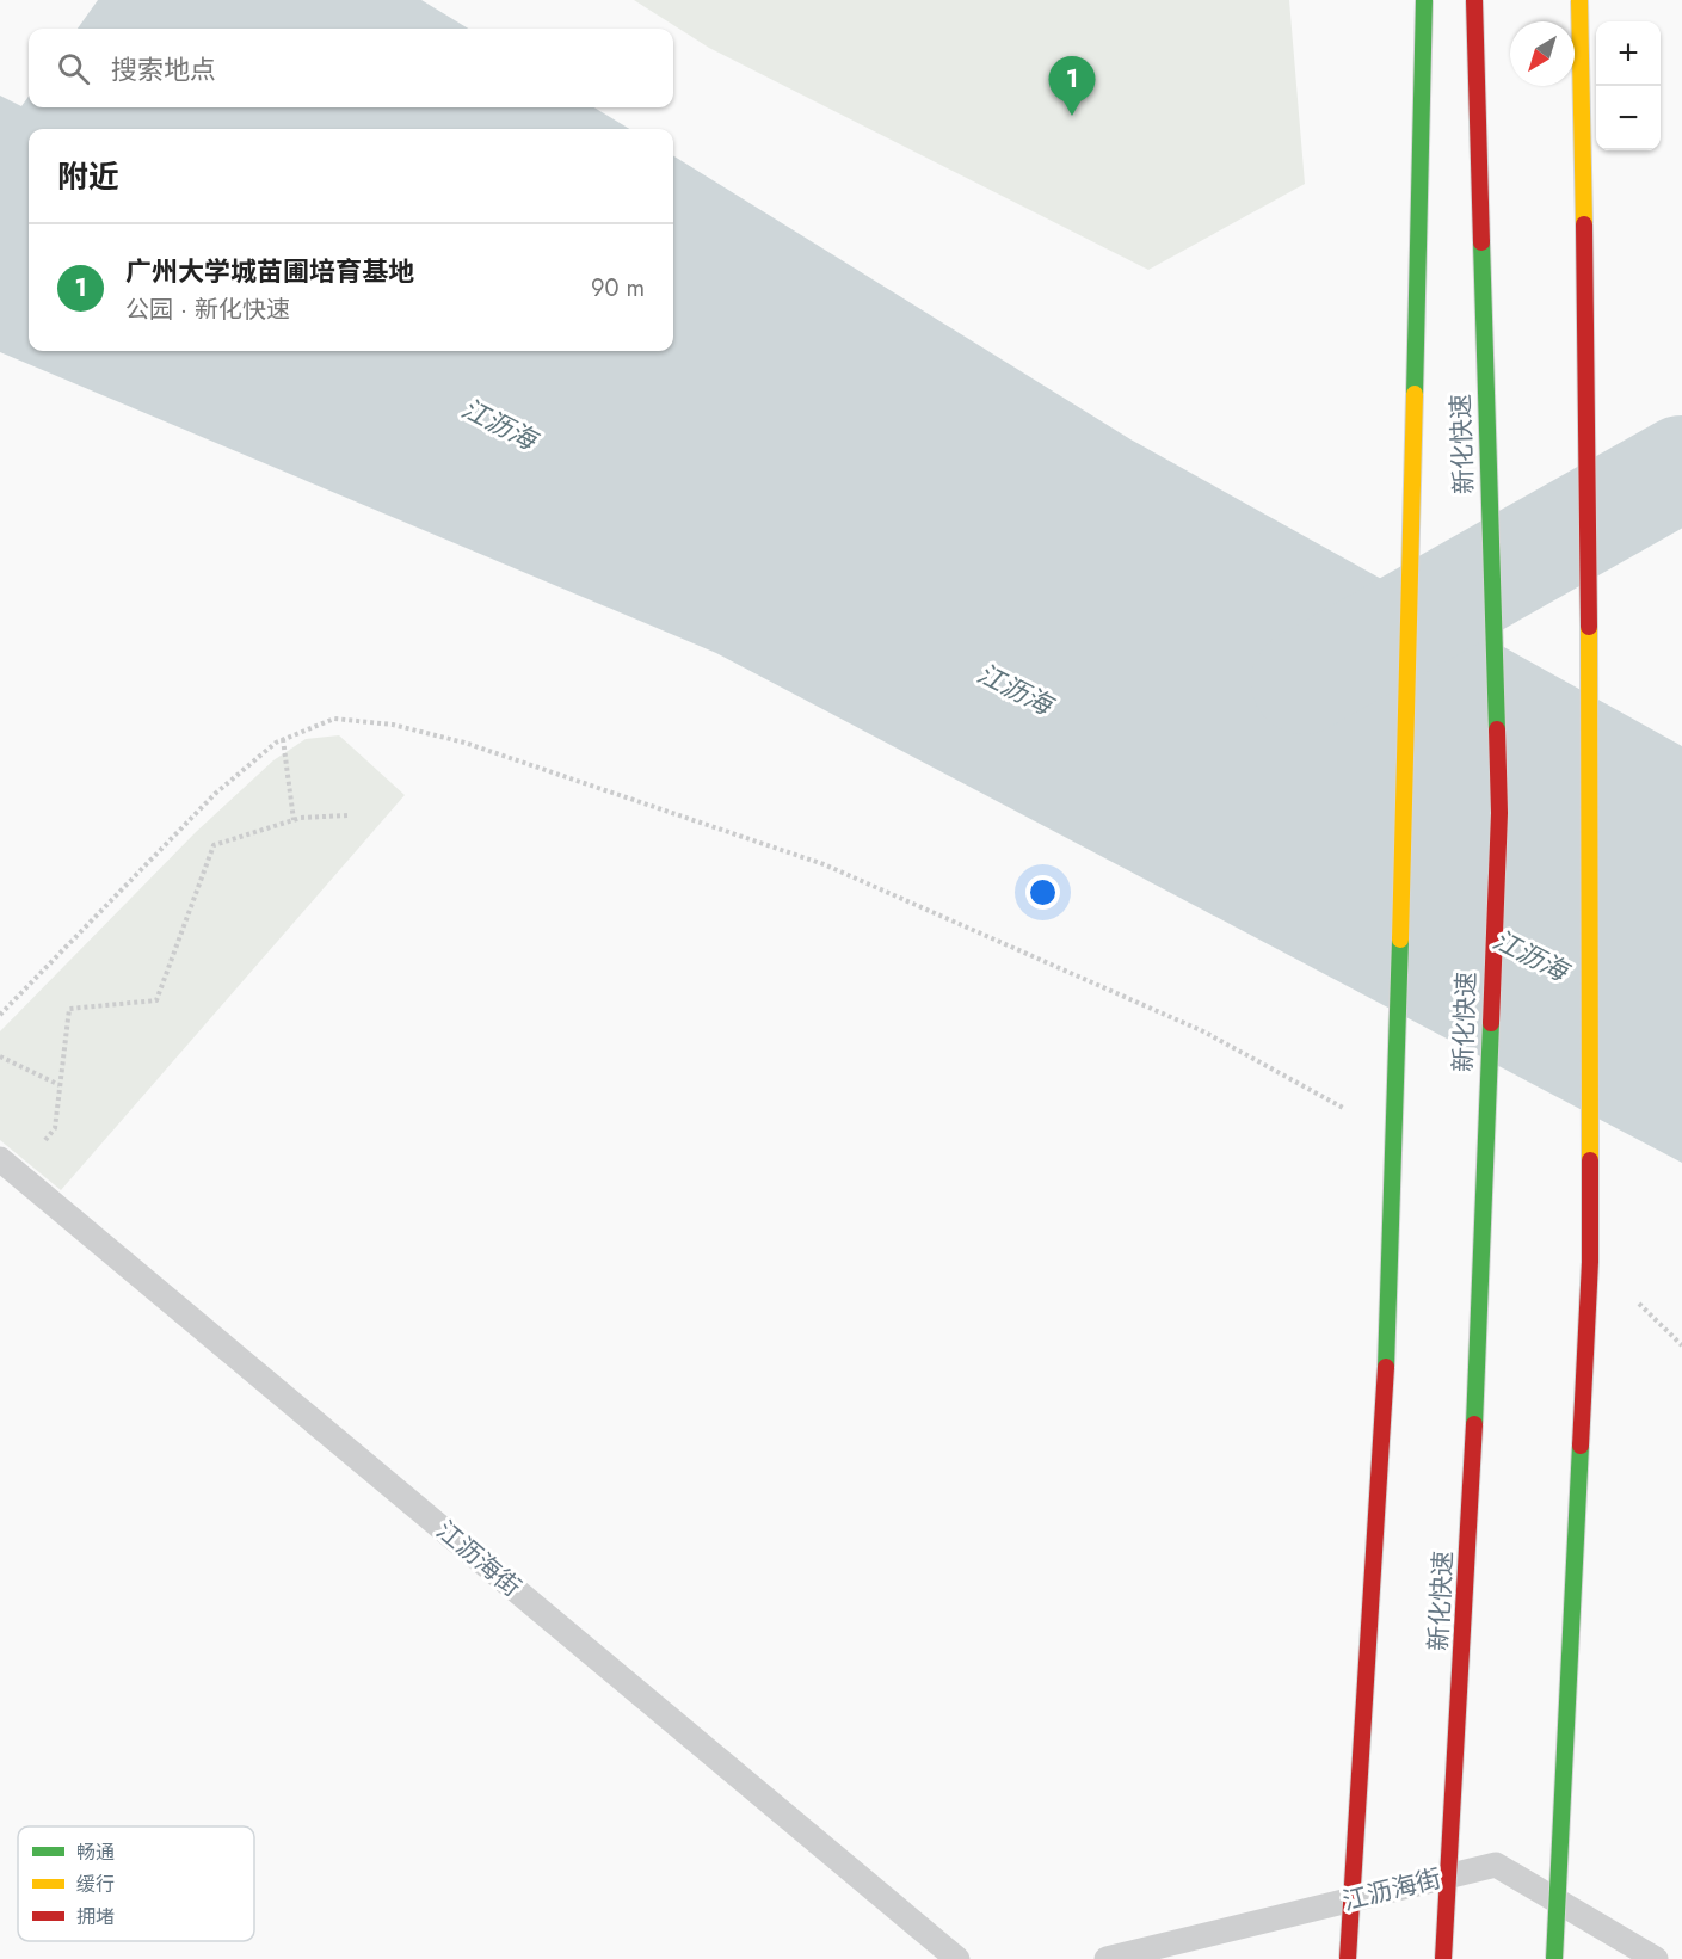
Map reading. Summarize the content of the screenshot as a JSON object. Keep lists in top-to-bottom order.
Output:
{
  "streets": {
    "highway": ["新化快速"],
    "lane": ["江沥海街"]
  },
  "water": ["江沥海"],
  "legend": ["畅通", "缓行", "拥堵"],
  "north": "bottom left",
  "page": {
    "map_buttons": ["+", "−"],
    "search": "搜索地点",
    "pins": "1",
    "heading": "附近",
    "list": [
      {
        "mark": "1",
        "name": "广州大学城苗圃培育基地",
        "note": "公园 · 新化快速",
        "value": "90 m"
      }
    ]
  }
}
